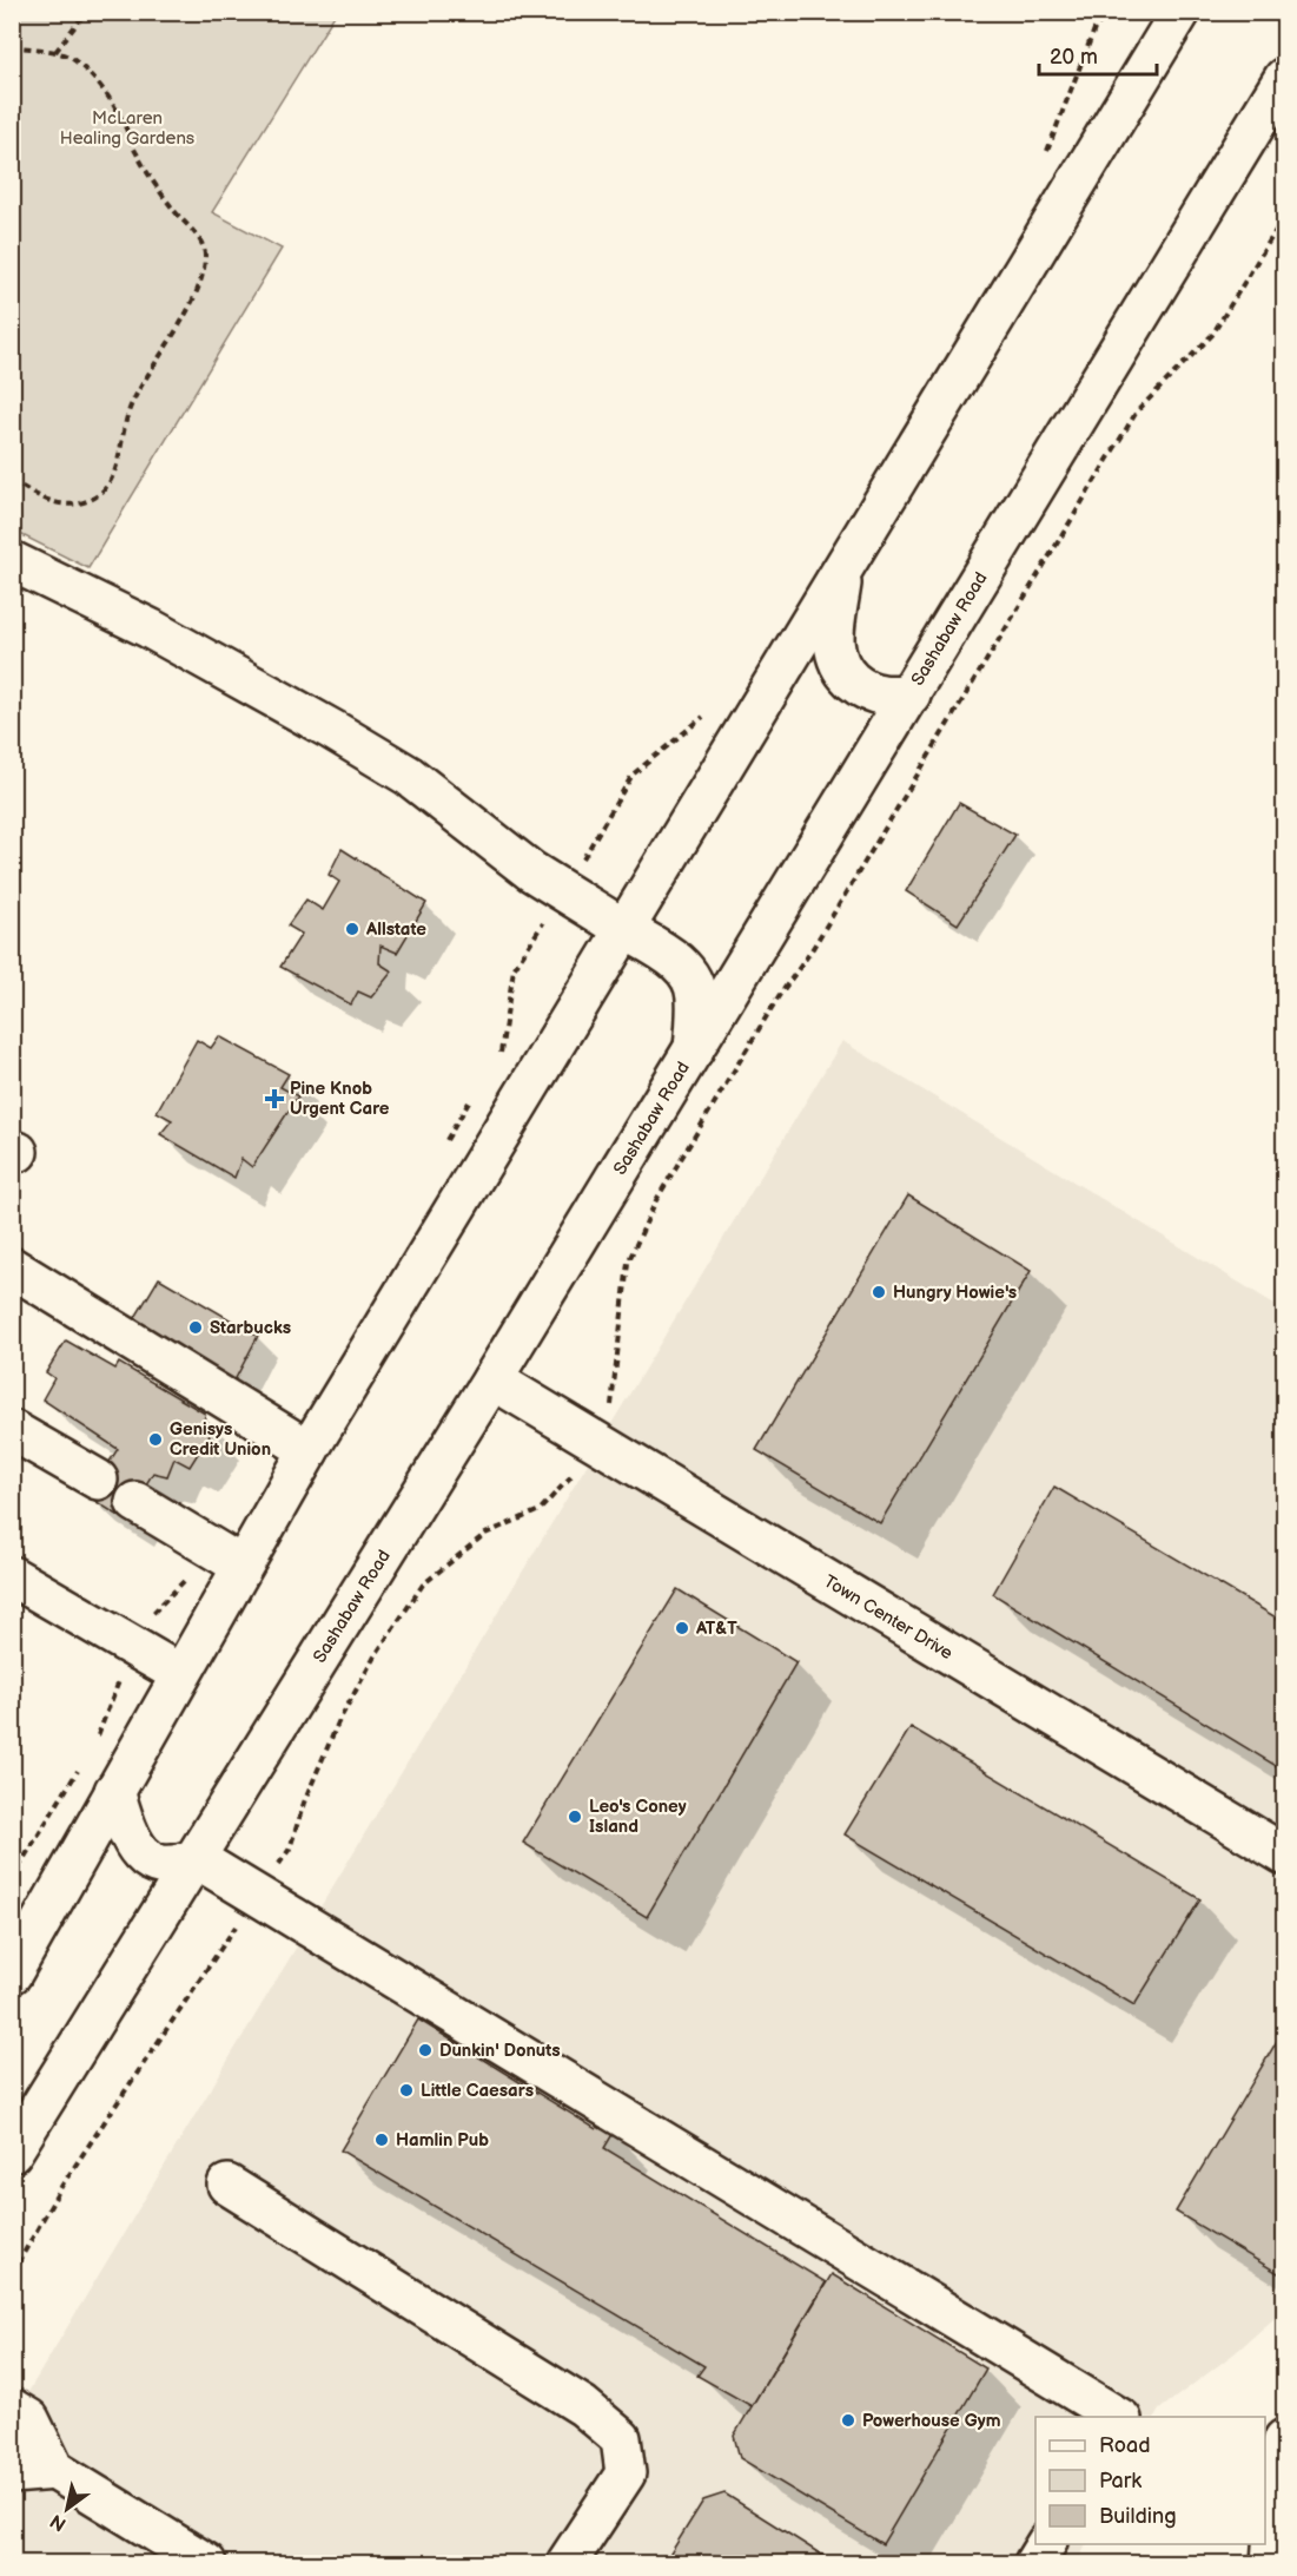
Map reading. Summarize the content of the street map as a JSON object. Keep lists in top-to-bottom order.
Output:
{
  "streets": {
    "main road": ["Sashabaw Road", "Town Center Drive"]
  },
  "crossings": [
    ["Sashabaw Road", "Town Center Drive"]
  ],
  "parks": ["McLaren Healing Gardens"],
  "places": {
    "other": [
      "Allstate",
      "Hungry Howie's",
      "Starbucks",
      "Genisys Credit Union",
      "AT&T",
      "Leo's Coney Island",
      "Dunkin' Donuts",
      "Little Caesars",
      "Hamlin Pub",
      "Powerhouse Gym"
    ],
    "health": ["Pine Knob Urgent Care"]
  },
  "legend": ["Road", "Park", "Building"],
  "scale_bar": "20 m",
  "north": "bottom left"
}
